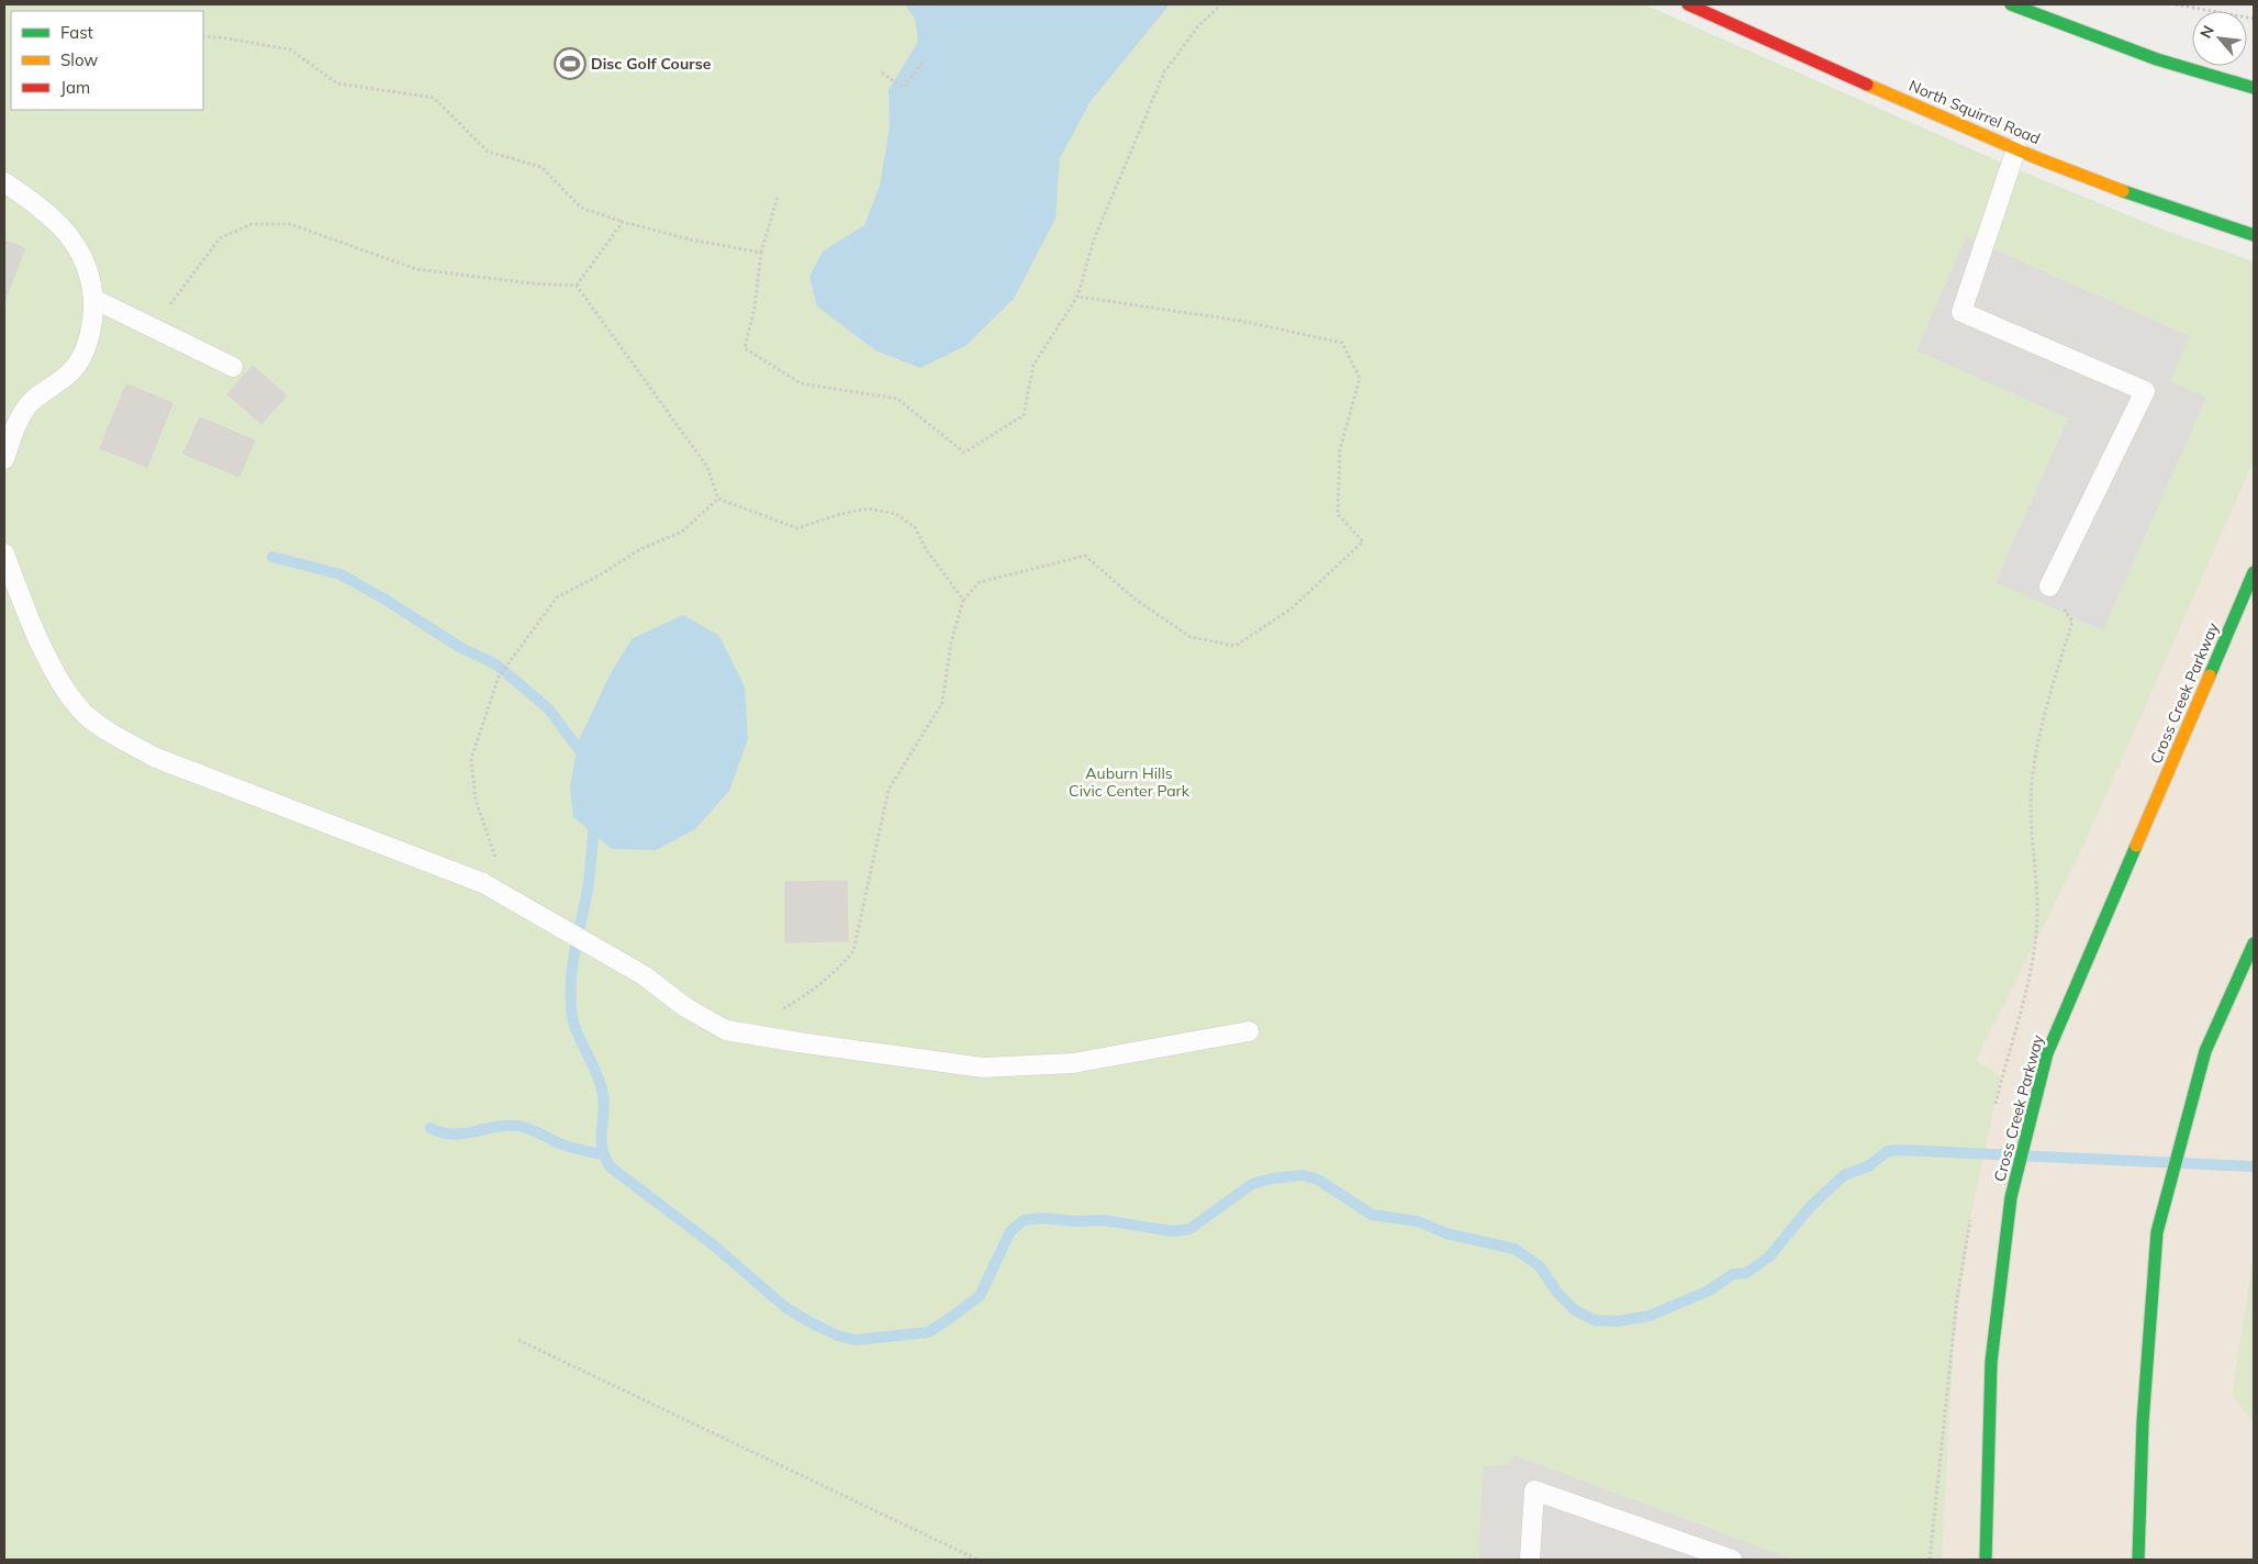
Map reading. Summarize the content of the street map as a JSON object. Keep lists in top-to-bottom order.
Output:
{
  "streets": {
    "street": ["North Squirrel Road", "Cross Creek Parkway"]
  },
  "parks": ["Auburn Hills Civic Center Park"],
  "places": {
    "sports": ["Disc Golf Course"]
  },
  "legend": ["Fast", "Slow", "Jam"],
  "north": "top left"
}
